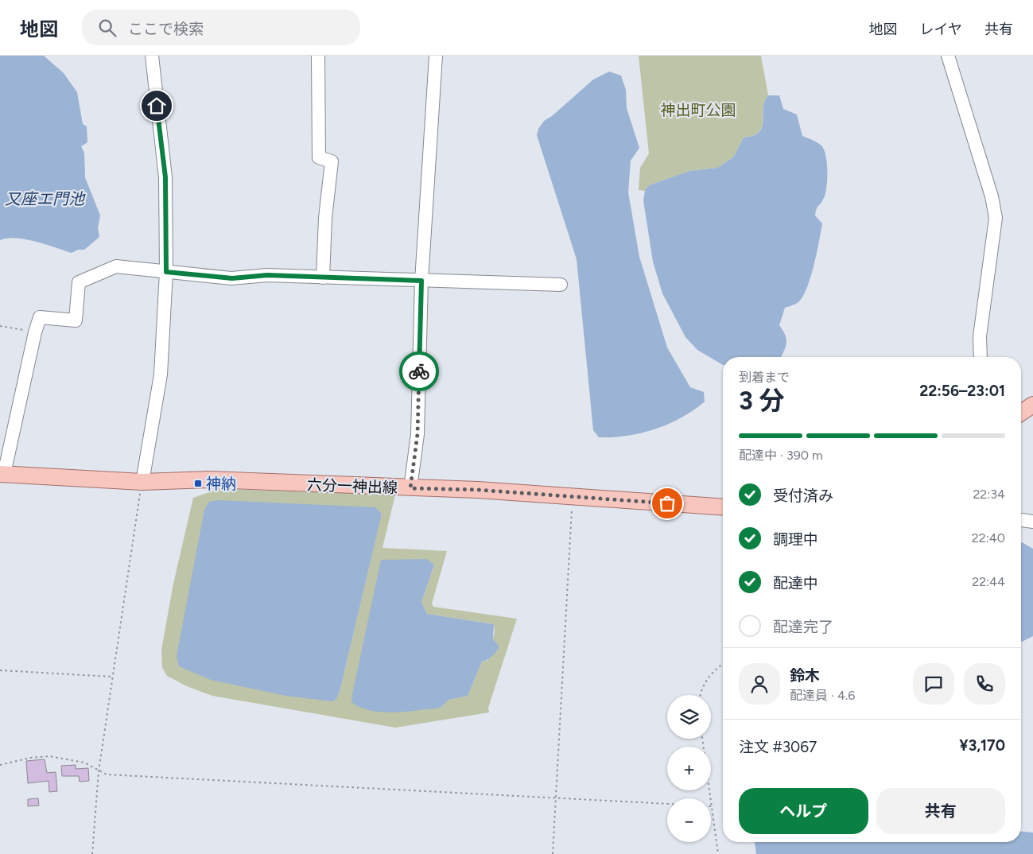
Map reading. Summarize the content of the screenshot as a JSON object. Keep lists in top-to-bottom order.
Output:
{
  "streets": {
    "main road": ["六分一神出線"]
  },
  "water": ["又座エ門池"],
  "parks": ["神出町公園"],
  "places": {
    "transit": ["神納"]
  },
  "page": {
    "header": "地図",
    "search": "ここで検索",
    "nav": ["地図", "レイヤ", "共有"],
    "heading": ["3 分", "到着まで", "22:56–23:01"],
    "panel": [
      "鈴木",
      "配達員 · 4.6",
      "注文 #3067",
      "¥3,170"
    ],
    "bar": "配達中 · 390 m",
    "list": [
      ["受付済み", "22:34"],
      ["調理中", "22:40"],
      ["配達中", "22:44"],
      "配達完了"
    ],
    "map_buttons": ["+", "−"],
    "buttons": ["ヘルプ", "共有"]
  }
}
